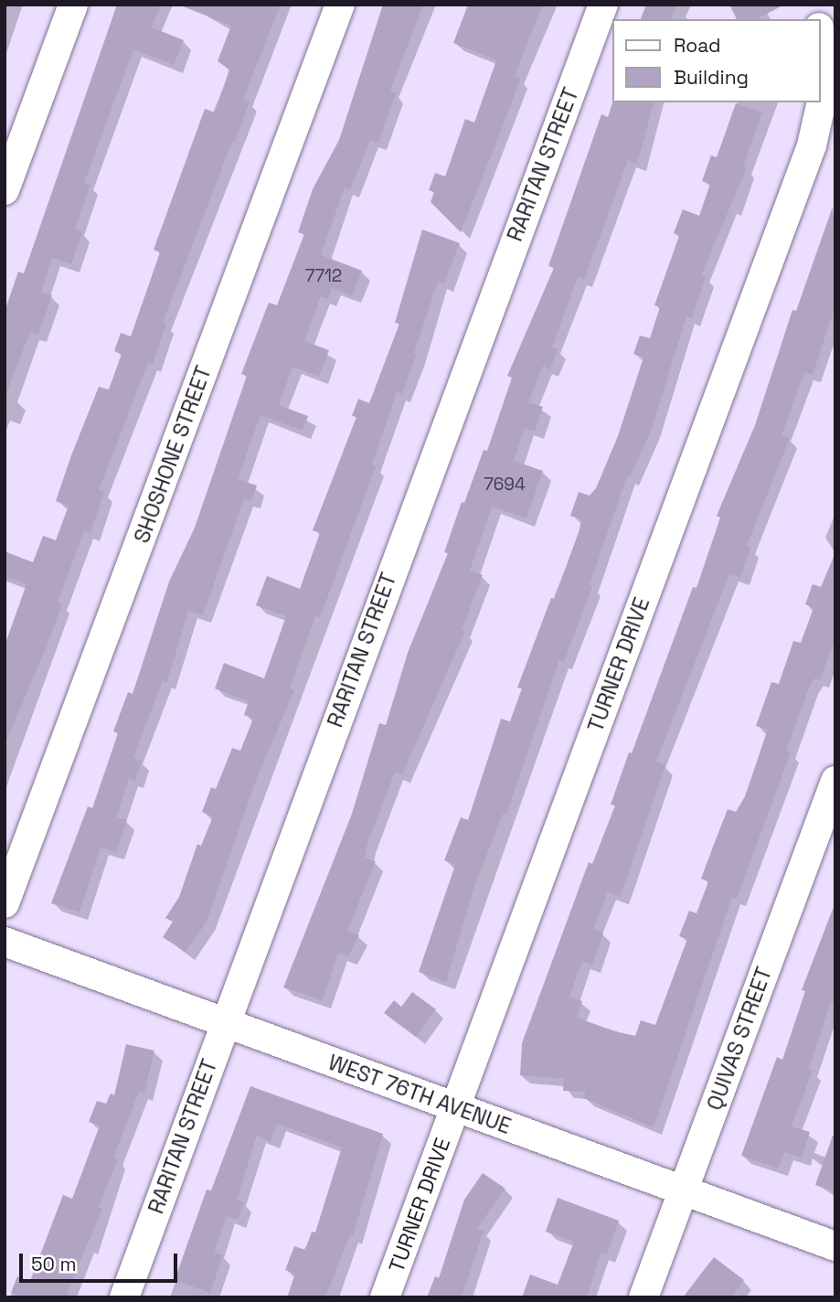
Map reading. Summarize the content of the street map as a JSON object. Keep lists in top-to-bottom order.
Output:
{
  "streets": {
    "street": [
      "RARITAN STREET",
      "SHOSHONE STREET",
      "TURNER DRIVE",
      "QUIVAS STREET",
      "WEST 76TH AVENUE"
    ]
  },
  "crossings": [
    ["RARITAN STREET", "WEST 76TH AVENUE"],
    ["TURNER DRIVE", "WEST 76TH AVENUE"],
    ["QUIVAS STREET", "WEST 76TH AVENUE"]
  ],
  "house_numbers": ["7712", "7694"],
  "legend": ["Road", "Building"],
  "scale_bar": "50 m"
}
